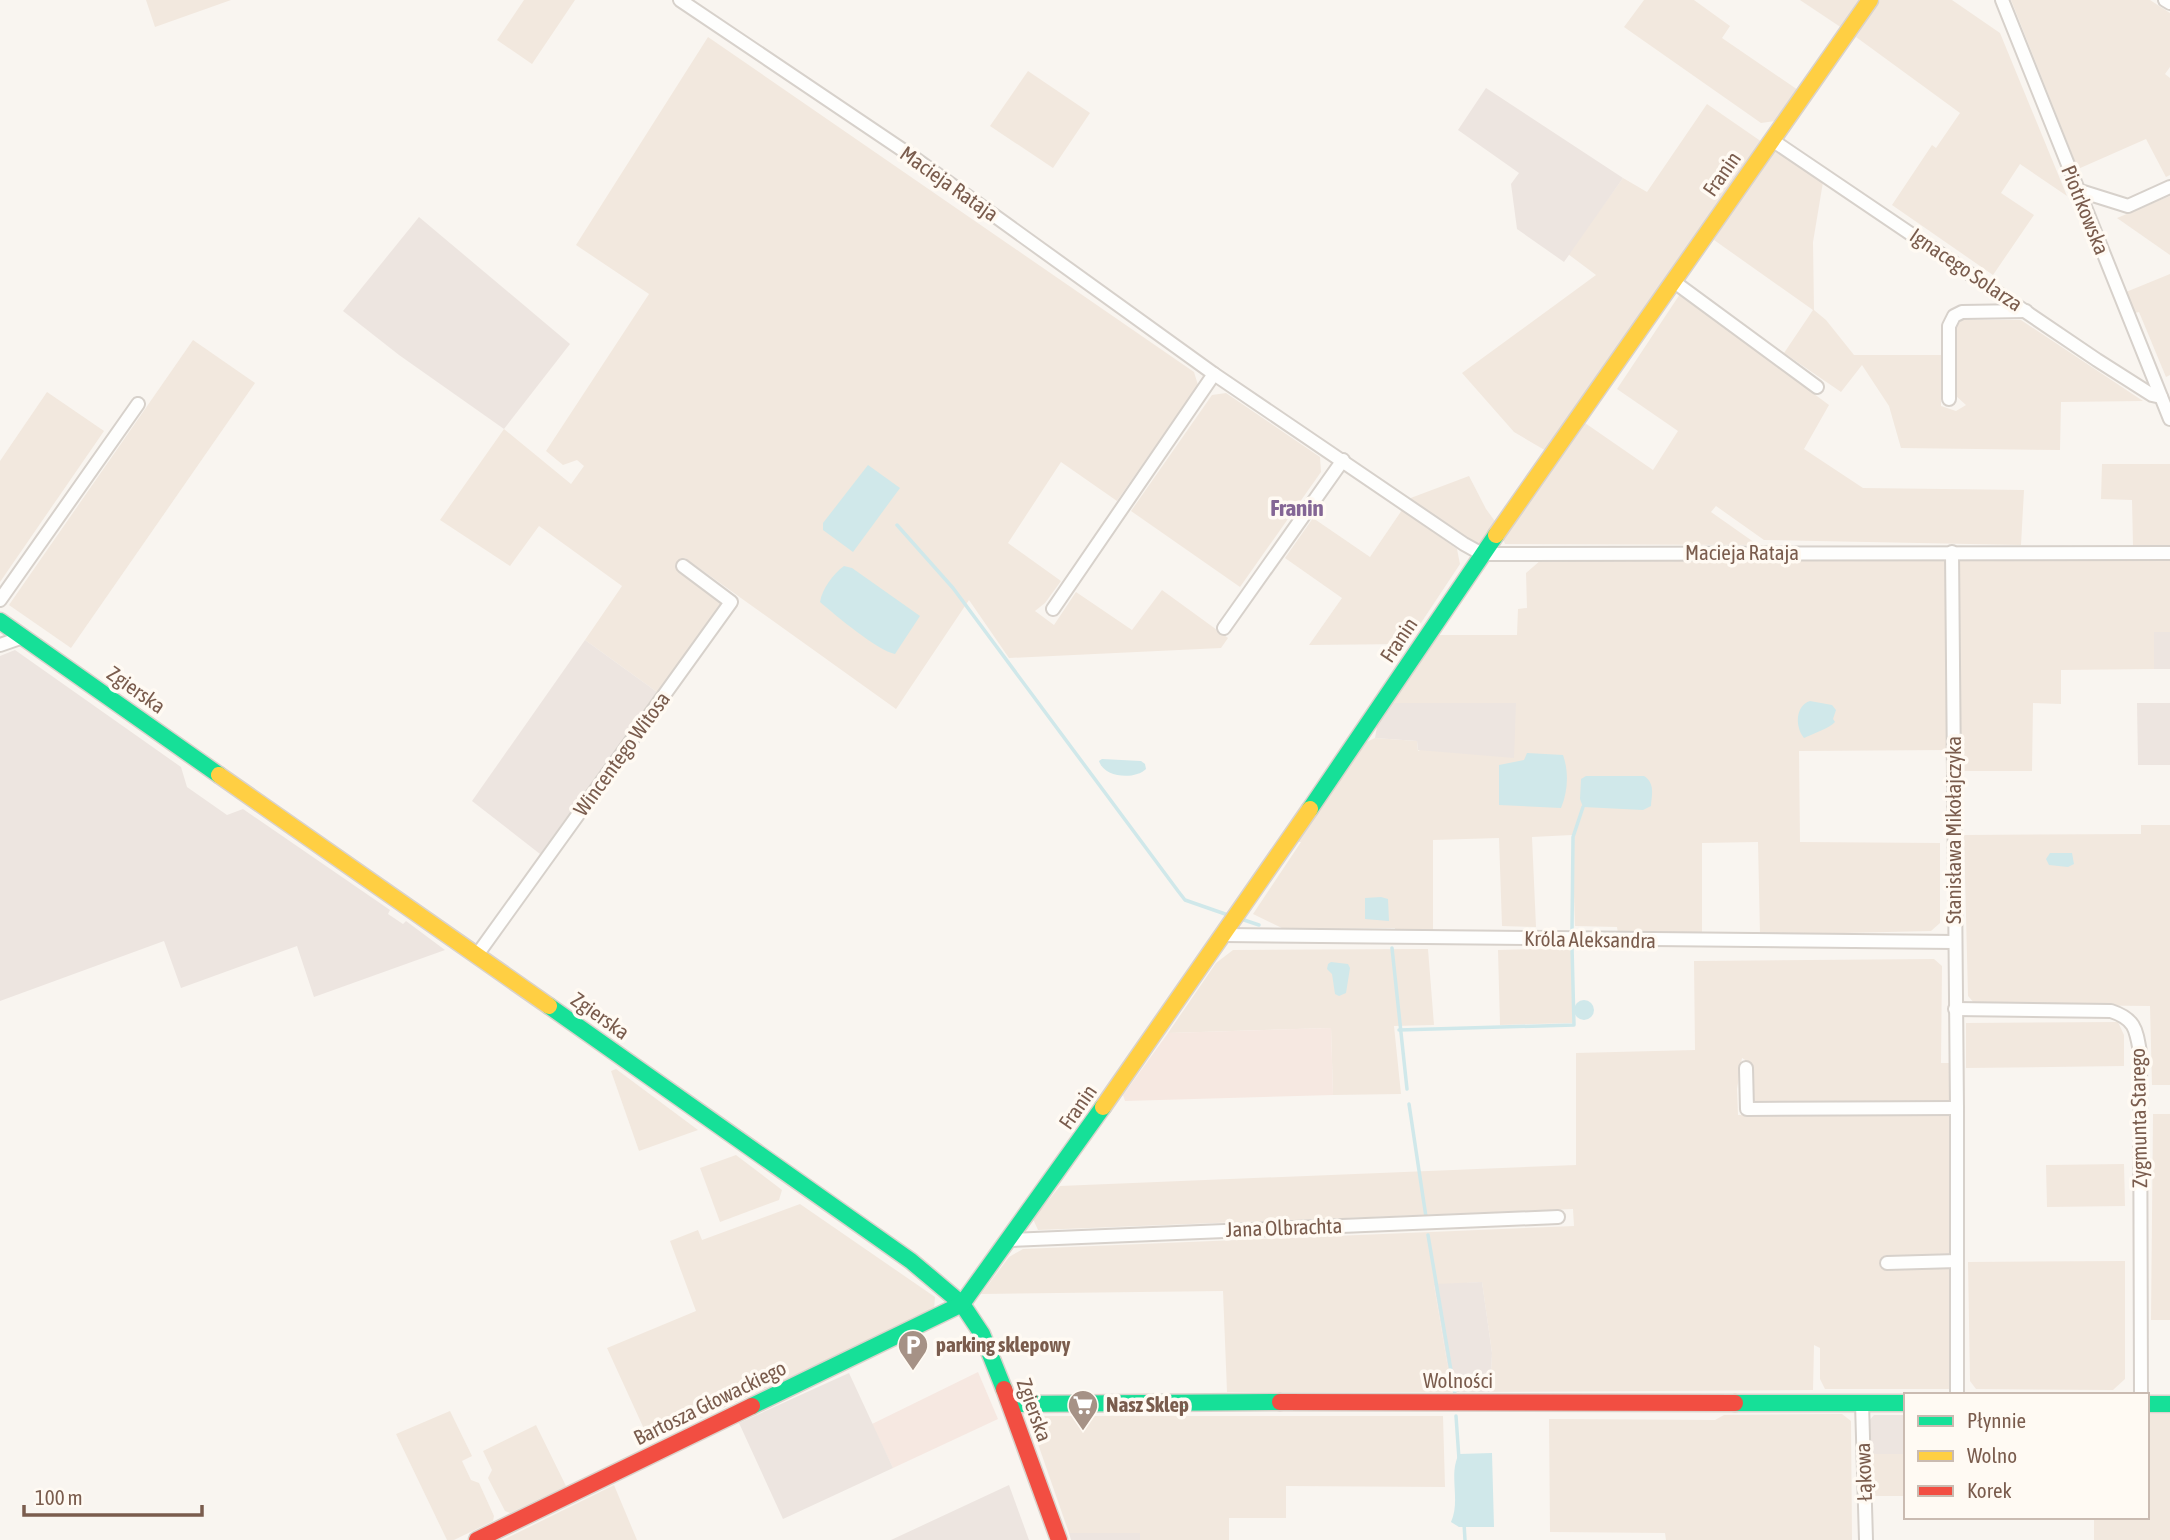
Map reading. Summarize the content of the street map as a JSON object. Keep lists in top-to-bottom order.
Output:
{
  "streets": {
    "street": [
      "Franin",
      "Macieja Rataja",
      "Piotrkowska",
      "Ignacego Solarza",
      "Zgierska",
      "Wincentego Witosa",
      "Stanisława Mikołajczyka",
      "Króla Aleksandra",
      "Zygmunta Starego",
      "Jana Olbrachta",
      "Wolności",
      "Bartosza Głowackiego",
      "Łąkowa"
    ]
  },
  "crossings": [
    ["Franin", "Macieja Rataja"],
    ["Franin", "Ignacego Solarza"],
    ["Franin", "Zgierska"],
    ["Franin", "Króla Aleksandra"],
    ["Franin", "Jana Olbrachta"],
    ["Franin", "Bartosza Głowackiego"],
    ["Macieja Rataja", "Stanisława Mikołajczyka"],
    ["Piotrkowska", "Ignacego Solarza"],
    ["Zgierska", "Wincentego Witosa"],
    ["Zgierska", "Wolności"],
    ["Zgierska", "Bartosza Głowackiego"],
    ["Stanisława Mikołajczyka", "Króla Aleksandra"],
    ["Stanisława Mikołajczyka", "Zygmunta Starego"],
    ["Wolności", "Łąkowa"]
  ],
  "districts": ["Franin"],
  "places": {
    "parking": ["parking sklepowy"],
    "supermarket": ["Nasz Sklep"]
  },
  "legend": ["Płynnie", "Wolno", "Korek"],
  "scale_bar": "100 m"
}
